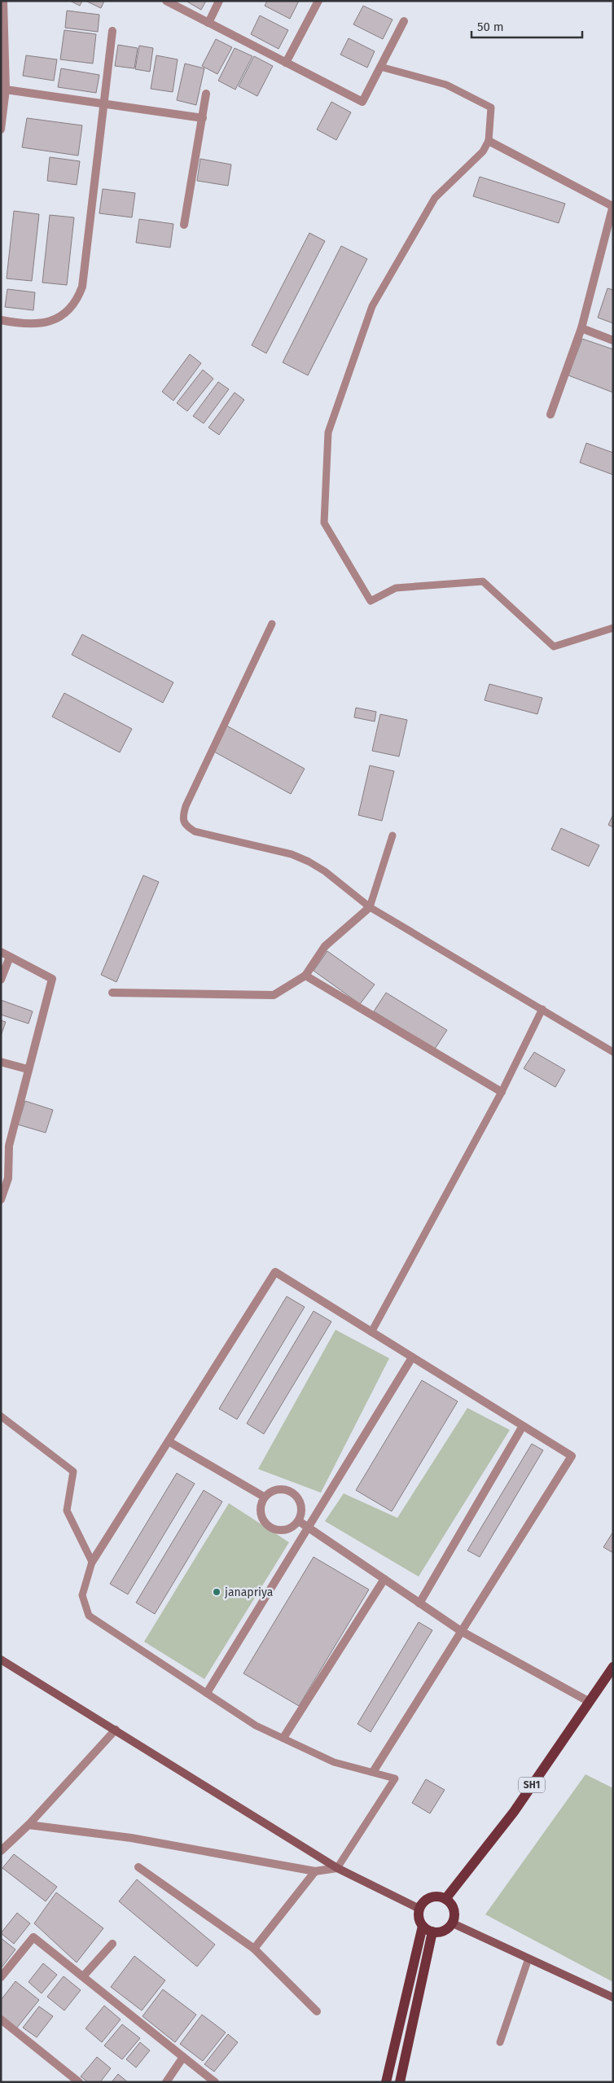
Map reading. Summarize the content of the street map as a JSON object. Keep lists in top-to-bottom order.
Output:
{
  "streets": {
    "main road": ["SH1"]
  },
  "places": ["janapriya"],
  "scale_bar": "50 m"
}
